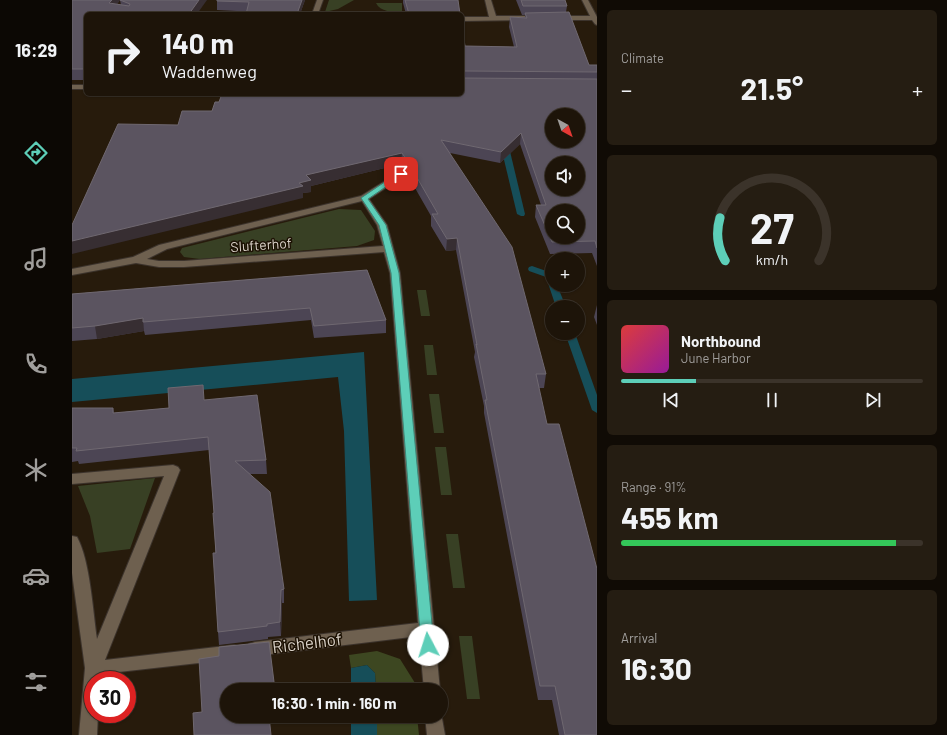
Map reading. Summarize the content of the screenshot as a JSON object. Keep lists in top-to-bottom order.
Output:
{
  "streets": {
    "street": ["Slufterhof", "Richelhof"]
  },
  "north": "bottom right",
  "page": {
    "tabs": "16:29",
    "tile": [
      "Climate",
      ["Range · 91%", "455 km"],
      ["Arrival", "16:30"]
    ],
    "turn": ["140 m", "Waddenweg"],
    "heat": ["−", "21.5°", "+"],
    "map_buttons": ["+", "−"],
    "song": ["Northbound", "June Harbor"],
    "limit": "30",
    "trip": "16:30 · 1 min · 160 m",
    "gauge": ["27", "km/h"]
  }
}
